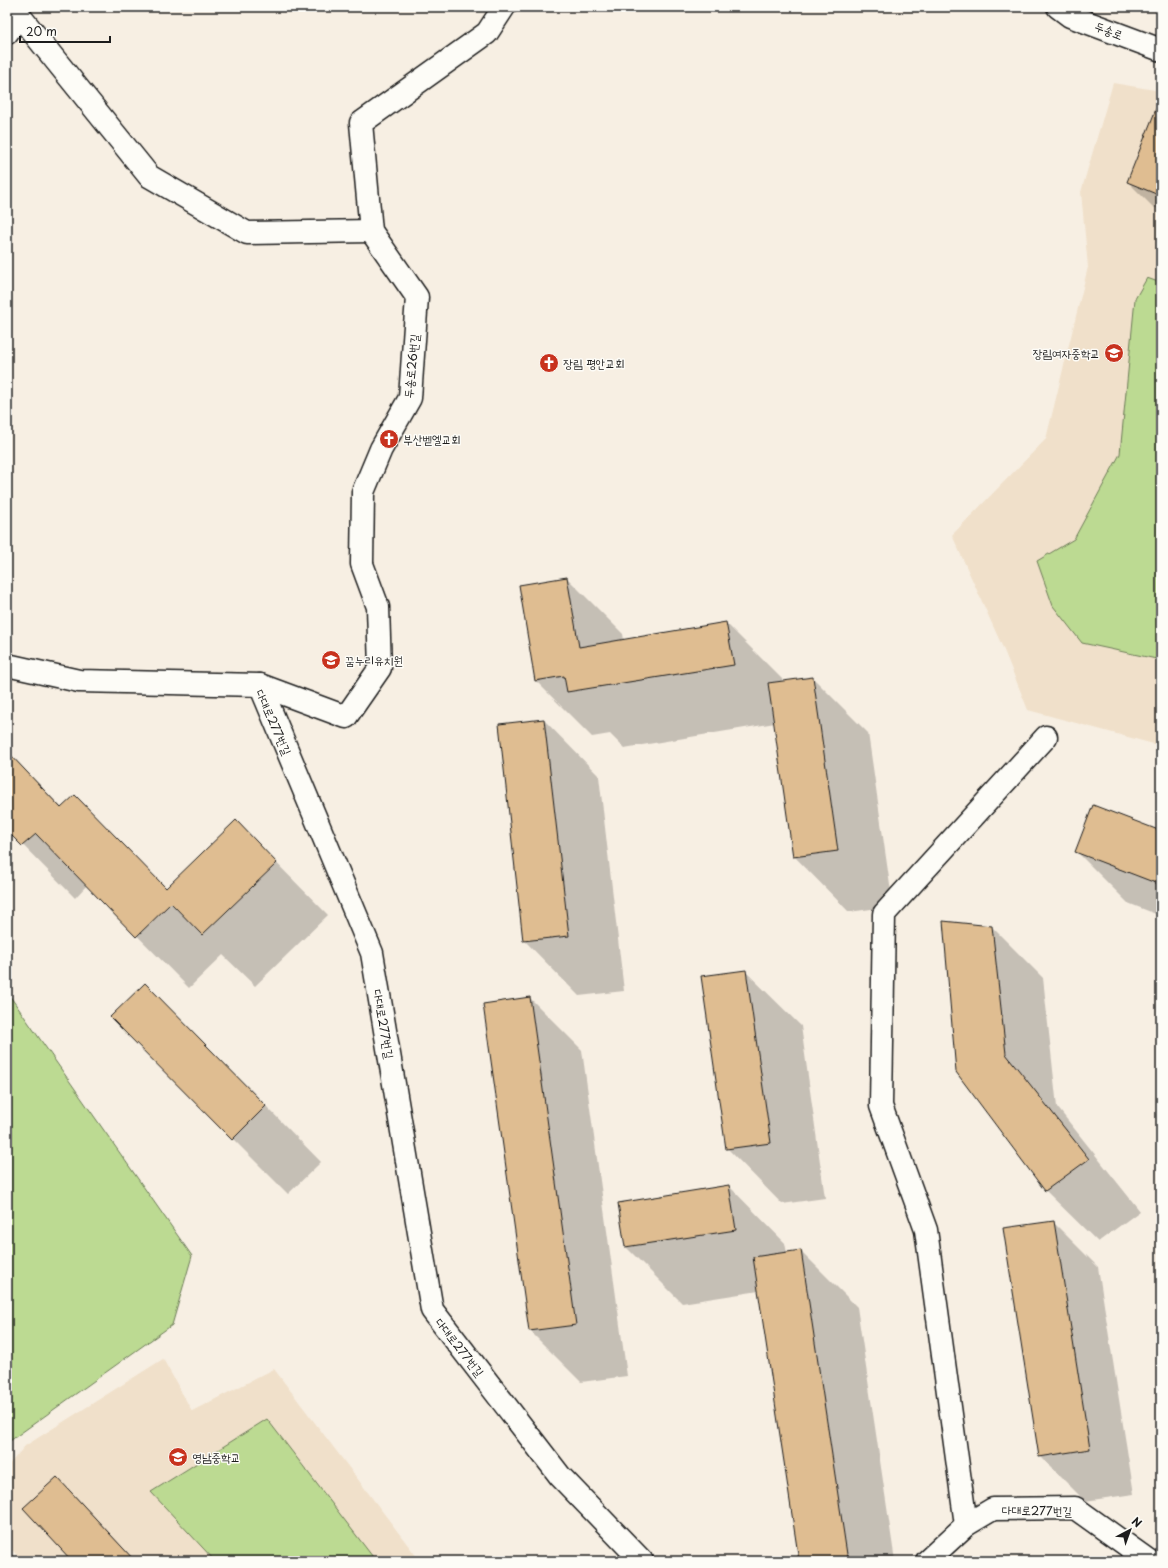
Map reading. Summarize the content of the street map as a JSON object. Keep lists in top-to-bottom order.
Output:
{
  "streets": {
    "street": ["두송로", "두송로26번길", "다대로277번길"]
  },
  "crossings": [
    ["두송로26번길", "다대로277번길"]
  ],
  "places": {
    "school or university": ["장림여자중학교", "꿈누리유치원", "영남중학교"],
    "church": ["장림 평안교회", "부산벧엘교회"]
  },
  "scale_bar": "20 m",
  "north": "top right"
}
